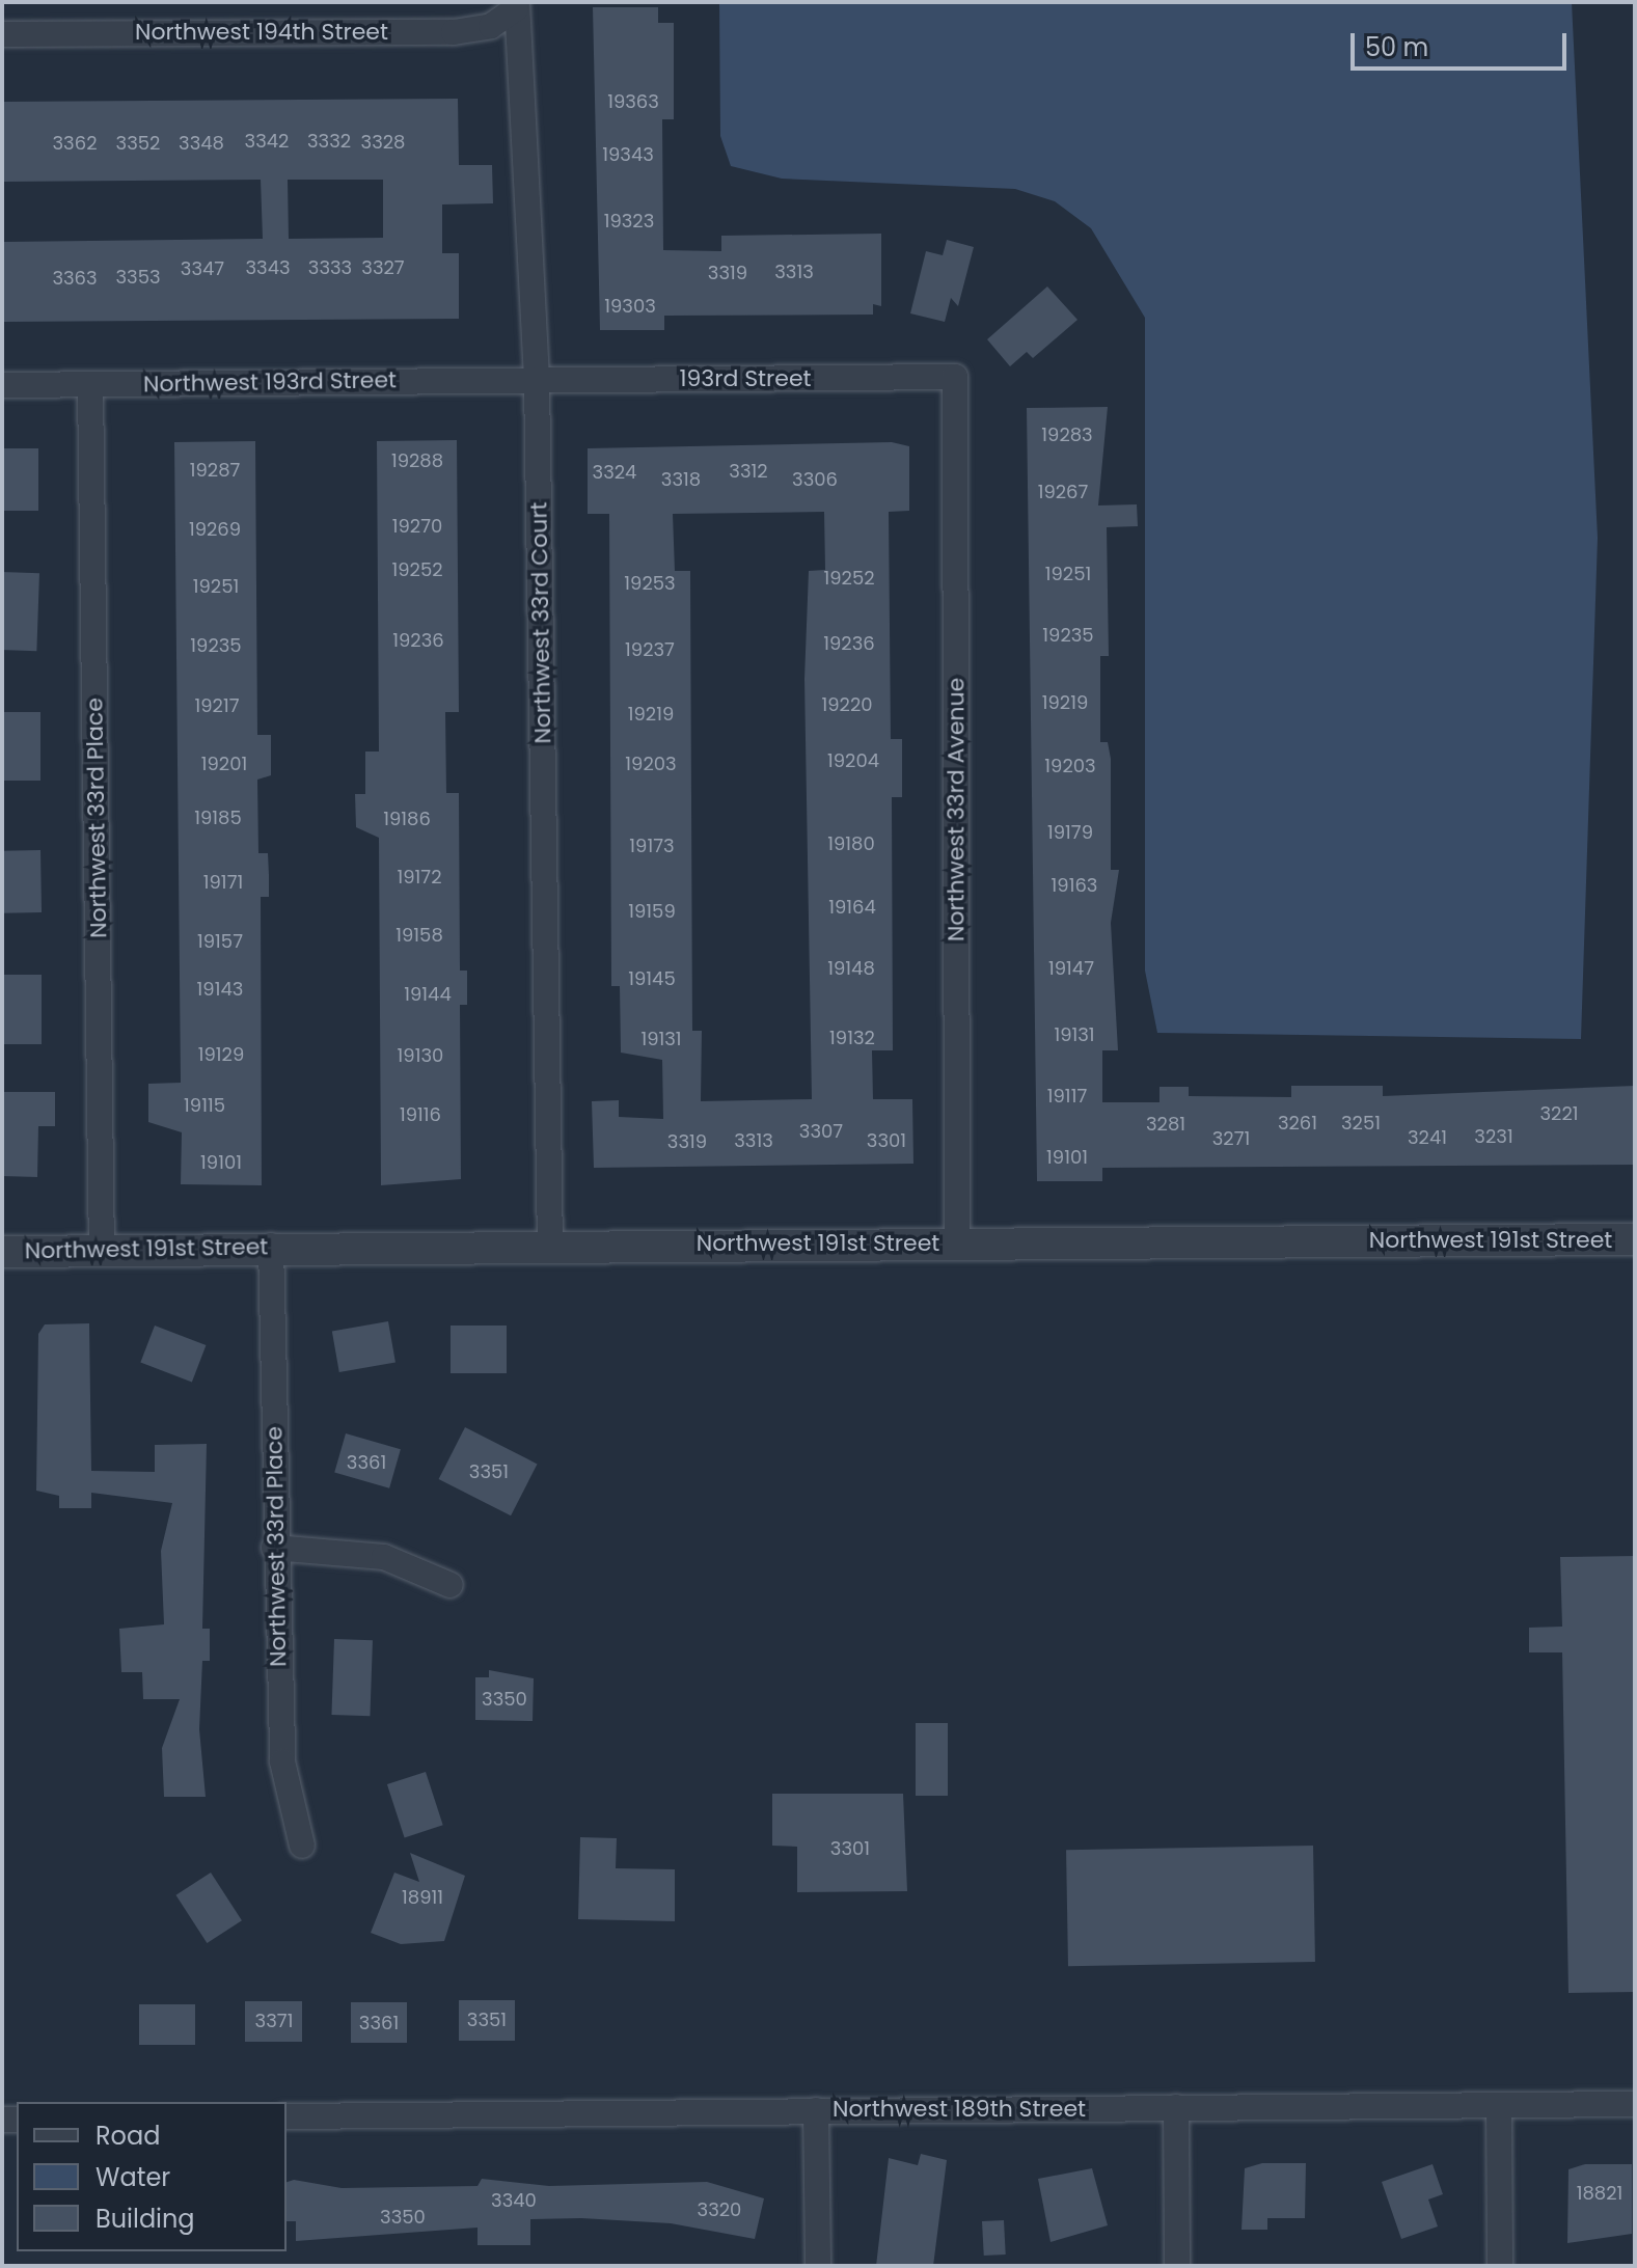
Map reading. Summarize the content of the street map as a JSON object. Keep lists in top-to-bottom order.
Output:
{
  "streets": {
    "street": [
      "Northwest 194th Street",
      "193rd Street",
      "Northwest 193rd Street",
      "Northwest 33rd Court",
      "Northwest 33rd Avenue",
      "Northwest 33rd Place",
      "Northwest 191st Street",
      "Northwest 189th Street"
    ]
  },
  "crossings": [
    ["Northwest 194th Street", "Northwest 33rd Court"],
    ["193rd Street", "Northwest 193rd Street"],
    ["193rd Street", "Northwest 33rd Court"],
    ["193rd Street", "Northwest 33rd Avenue"],
    ["Northwest 193rd Street", "Northwest 33rd Court"],
    ["Northwest 193rd Street", "Northwest 33rd Place"],
    ["Northwest 33rd Court", "Northwest 191st Street"],
    ["Northwest 33rd Avenue", "Northwest 191st Street"],
    ["Northwest 33rd Place", "Northwest 191st Street"]
  ],
  "house_numbers": [
    "19363",
    "3342",
    "3332",
    "3328",
    "3362",
    "3352",
    "3348",
    "19343",
    "19323",
    "3343",
    "3333",
    "3327",
    "3347",
    "3313",
    "3319",
    "3353",
    "3363",
    "19303",
    "19283",
    "19288",
    "19287",
    "3312",
    "3324",
    "3318",
    "3306",
    "19267",
    "19270",
    "19269",
    "19252",
    "19251",
    "19252",
    "19253",
    "19251",
    "19235",
    "19236",
    "19236",
    "19235",
    "19237",
    "19219",
    "19220",
    "19217",
    "19219",
    "19204",
    "19201",
    "19203",
    "19203",
    "19185",
    "19186",
    "19179",
    "19180",
    "19173",
    "19172",
    "19171",
    "19163",
    "19164",
    "19159",
    "19158",
    "19157",
    "19148",
    "19147",
    "19145",
    "19143",
    "19144",
    "19131",
    "19132",
    "19131",
    "19129",
    "19130",
    "19117",
    "19115",
    "3221",
    "19116",
    "3261",
    "3251",
    "3281",
    "3307",
    "3231",
    "3241",
    "3271",
    "3313",
    "3301",
    "3319",
    "19101",
    "19101",
    "3361",
    "3351",
    "3350",
    "3301",
    "18911",
    "3351",
    "3371",
    "3361",
    "18821",
    "3340",
    "3320",
    "3350"
  ],
  "legend": ["Road", "Water", "Building"],
  "scale_bar": "50 m"
}
